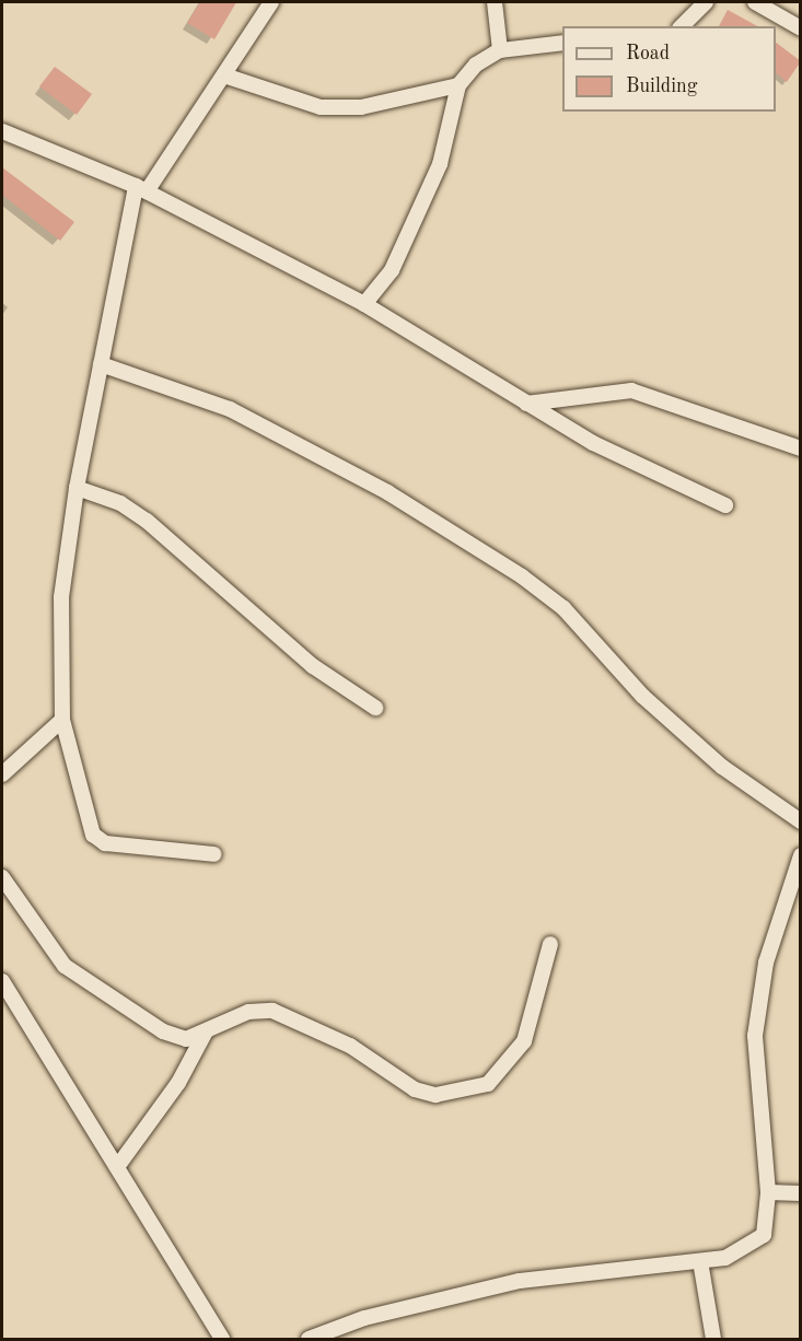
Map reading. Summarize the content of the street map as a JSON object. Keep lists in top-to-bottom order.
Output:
{
  "legend": ["Road", "Building"]
}
